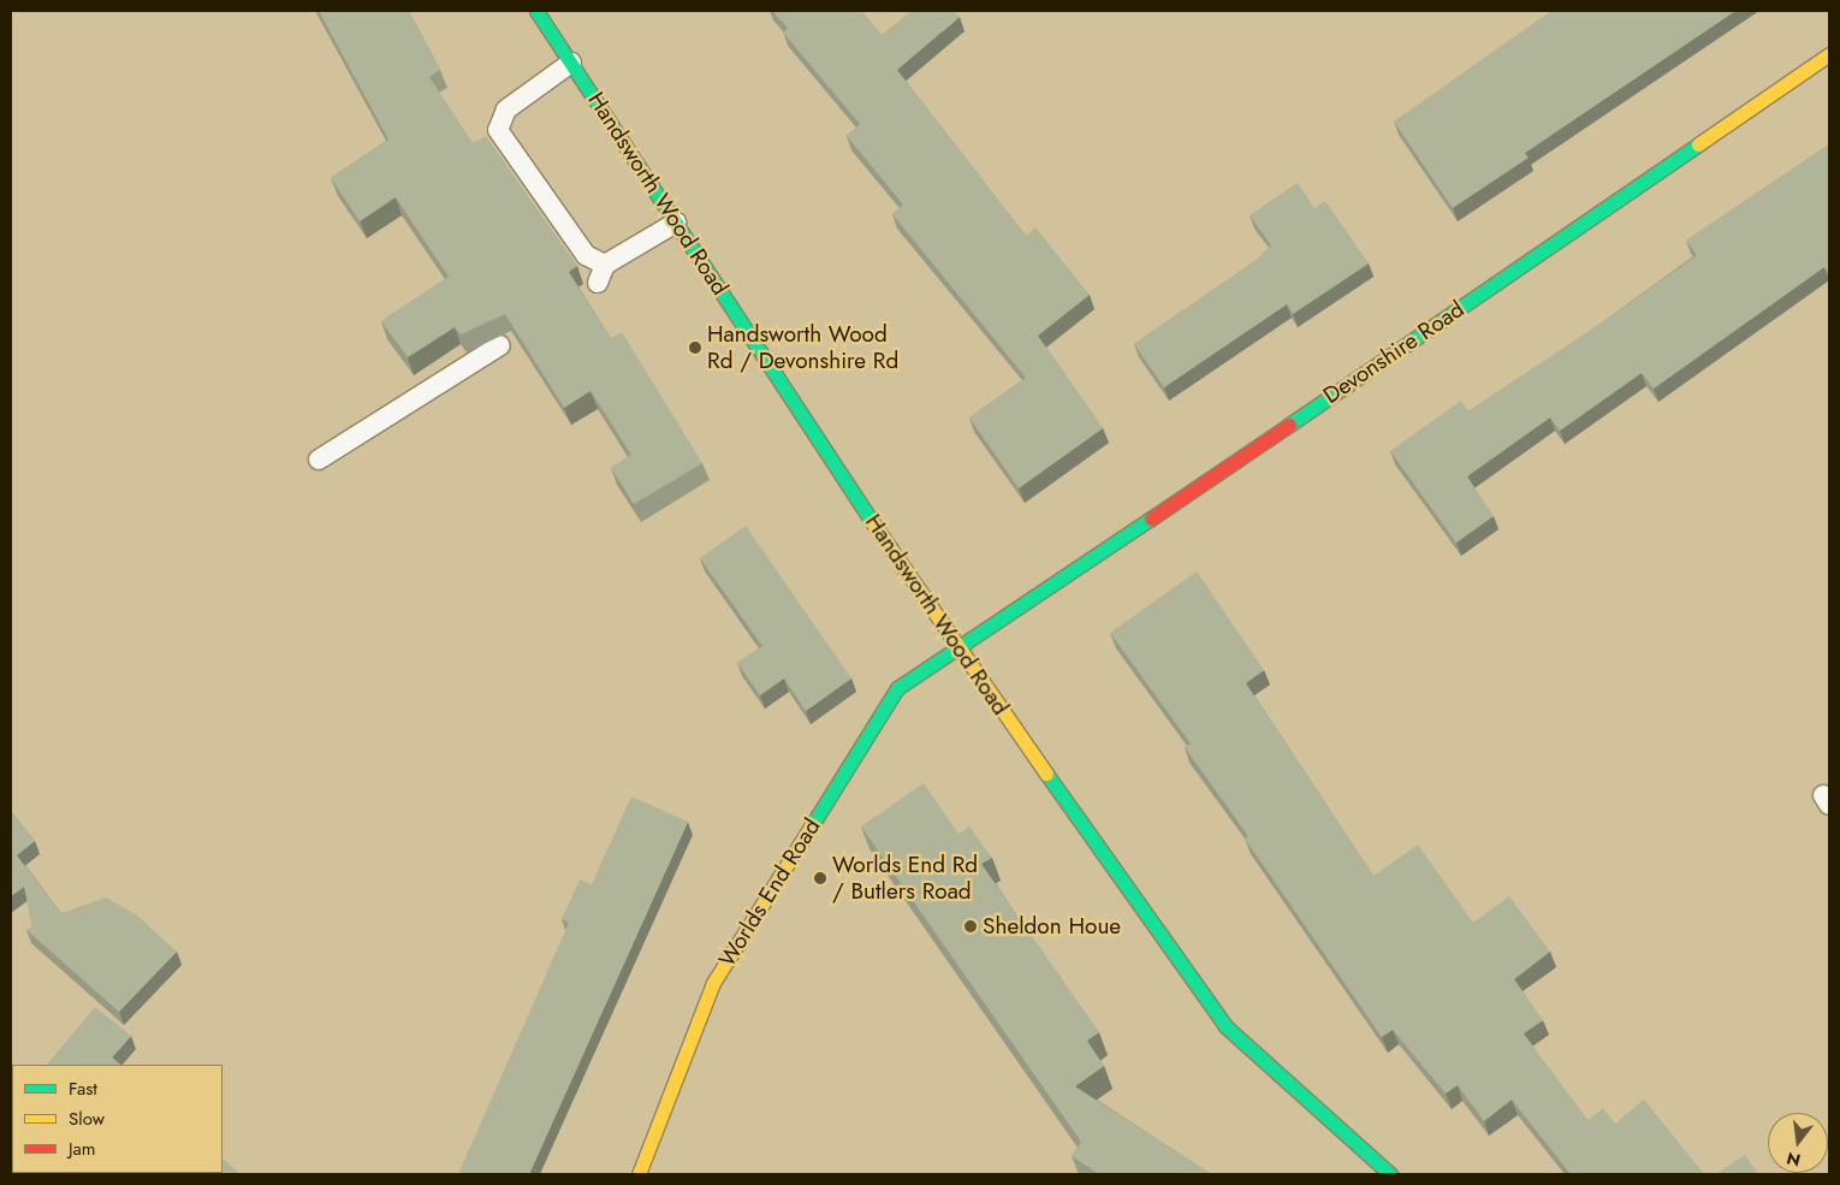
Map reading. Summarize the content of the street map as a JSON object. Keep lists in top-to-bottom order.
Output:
{
  "streets": {
    "street": ["Handsworth Wood Road", "Devonshire Road", "Worlds End Road"]
  },
  "crossings": [
    ["Handsworth Wood Road", "Devonshire Road"],
    ["Handsworth Wood Road", "Worlds End Road"],
    ["Devonshire Road", "Worlds End Road"]
  ],
  "places": ["Handsworth Wood Rd / Devonshire Rd", "Worlds End Rd / Butlers Road", "Sheldon Houe"],
  "legend": ["Fast", "Slow", "Jam"],
  "north": "bottom"
}
